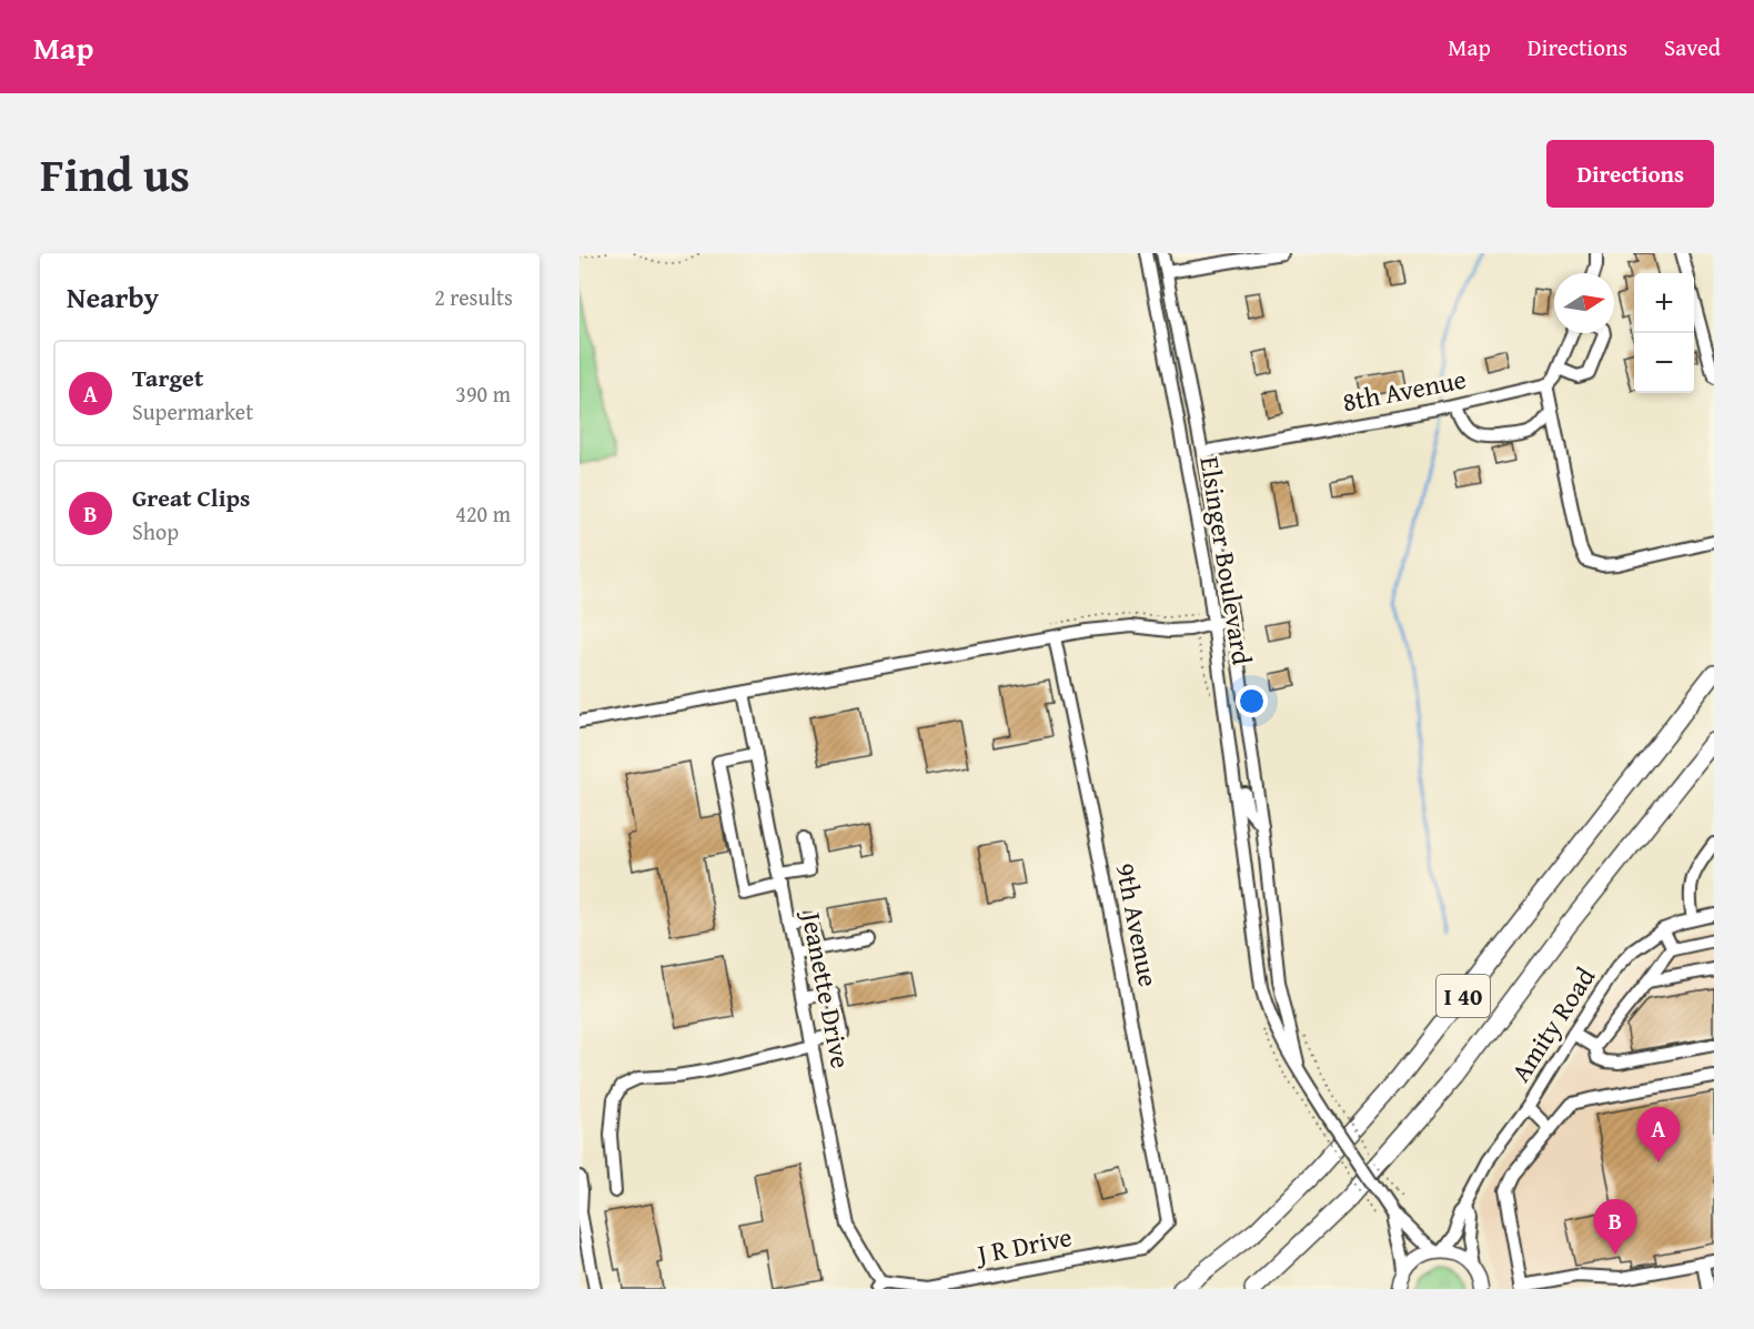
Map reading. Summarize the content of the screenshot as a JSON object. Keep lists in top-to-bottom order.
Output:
{
  "streets": {
    "highway": ["I 40"],
    "street": [
      "8th Avenue",
      "Elsinger Boulevard",
      "9th Avenue",
      "Jeanette Drive",
      "Amity Road",
      "J R Drive"
    ]
  },
  "crossings": [
    ["8th Avenue", "Elsinger Boulevard"],
    ["Elsinger Boulevard", "Amity Road"],
    ["9th Avenue", "J R Drive"],
    ["Jeanette Drive", "J R Drive"]
  ],
  "north": "right",
  "page": {
    "header": "Map",
    "nav": ["Map", "Directions", "Saved"],
    "title": "Find us",
    "buttons": "Directions",
    "heading": ["Nearby", "2 results"],
    "map_buttons": ["+", "−"],
    "list": [
      {
        "mark": "A",
        "name": "Target",
        "note": "Supermarket",
        "value": "390 m"
      },
      {
        "mark": "B",
        "name": "Great Clips",
        "note": "Shop",
        "value": "420 m"
      }
    ],
    "pins": ["A", "B"]
  }
}
